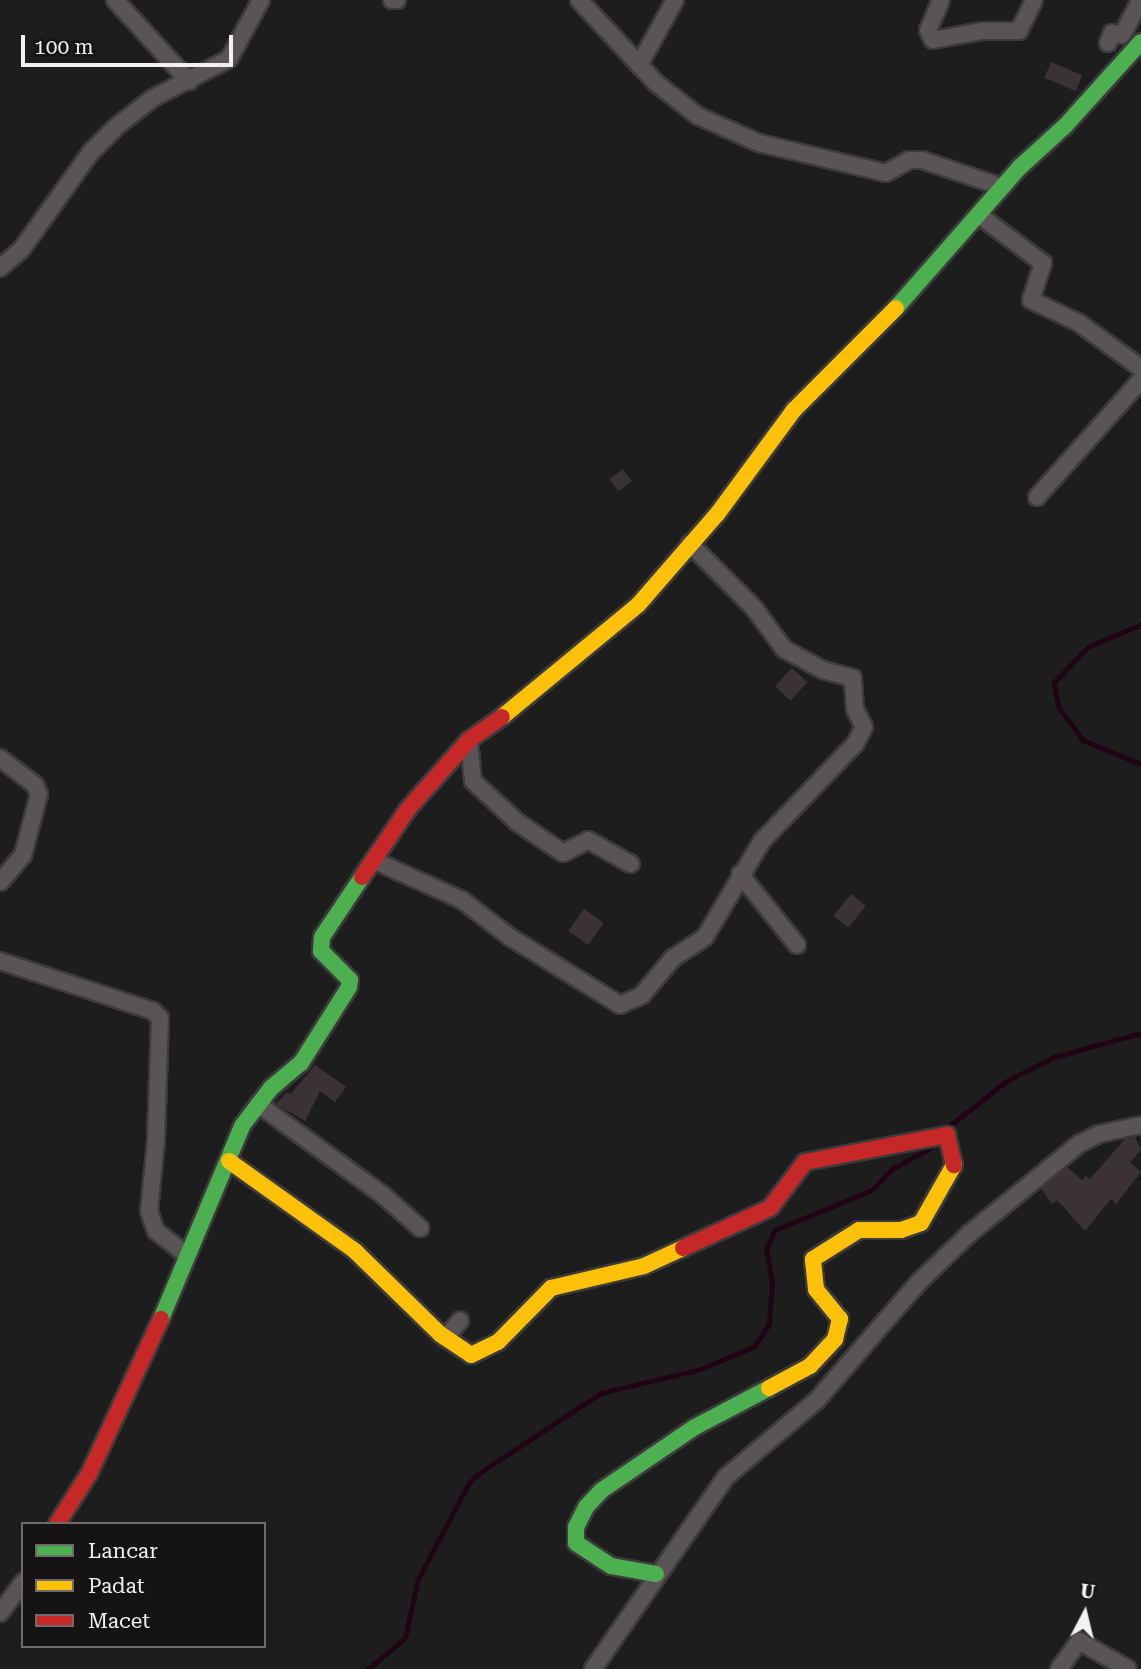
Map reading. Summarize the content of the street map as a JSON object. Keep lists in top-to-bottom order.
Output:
{
  "legend": ["Lancar", "Padat", "Macet"],
  "scale_bar": "100 m",
  "north": "top"
}
